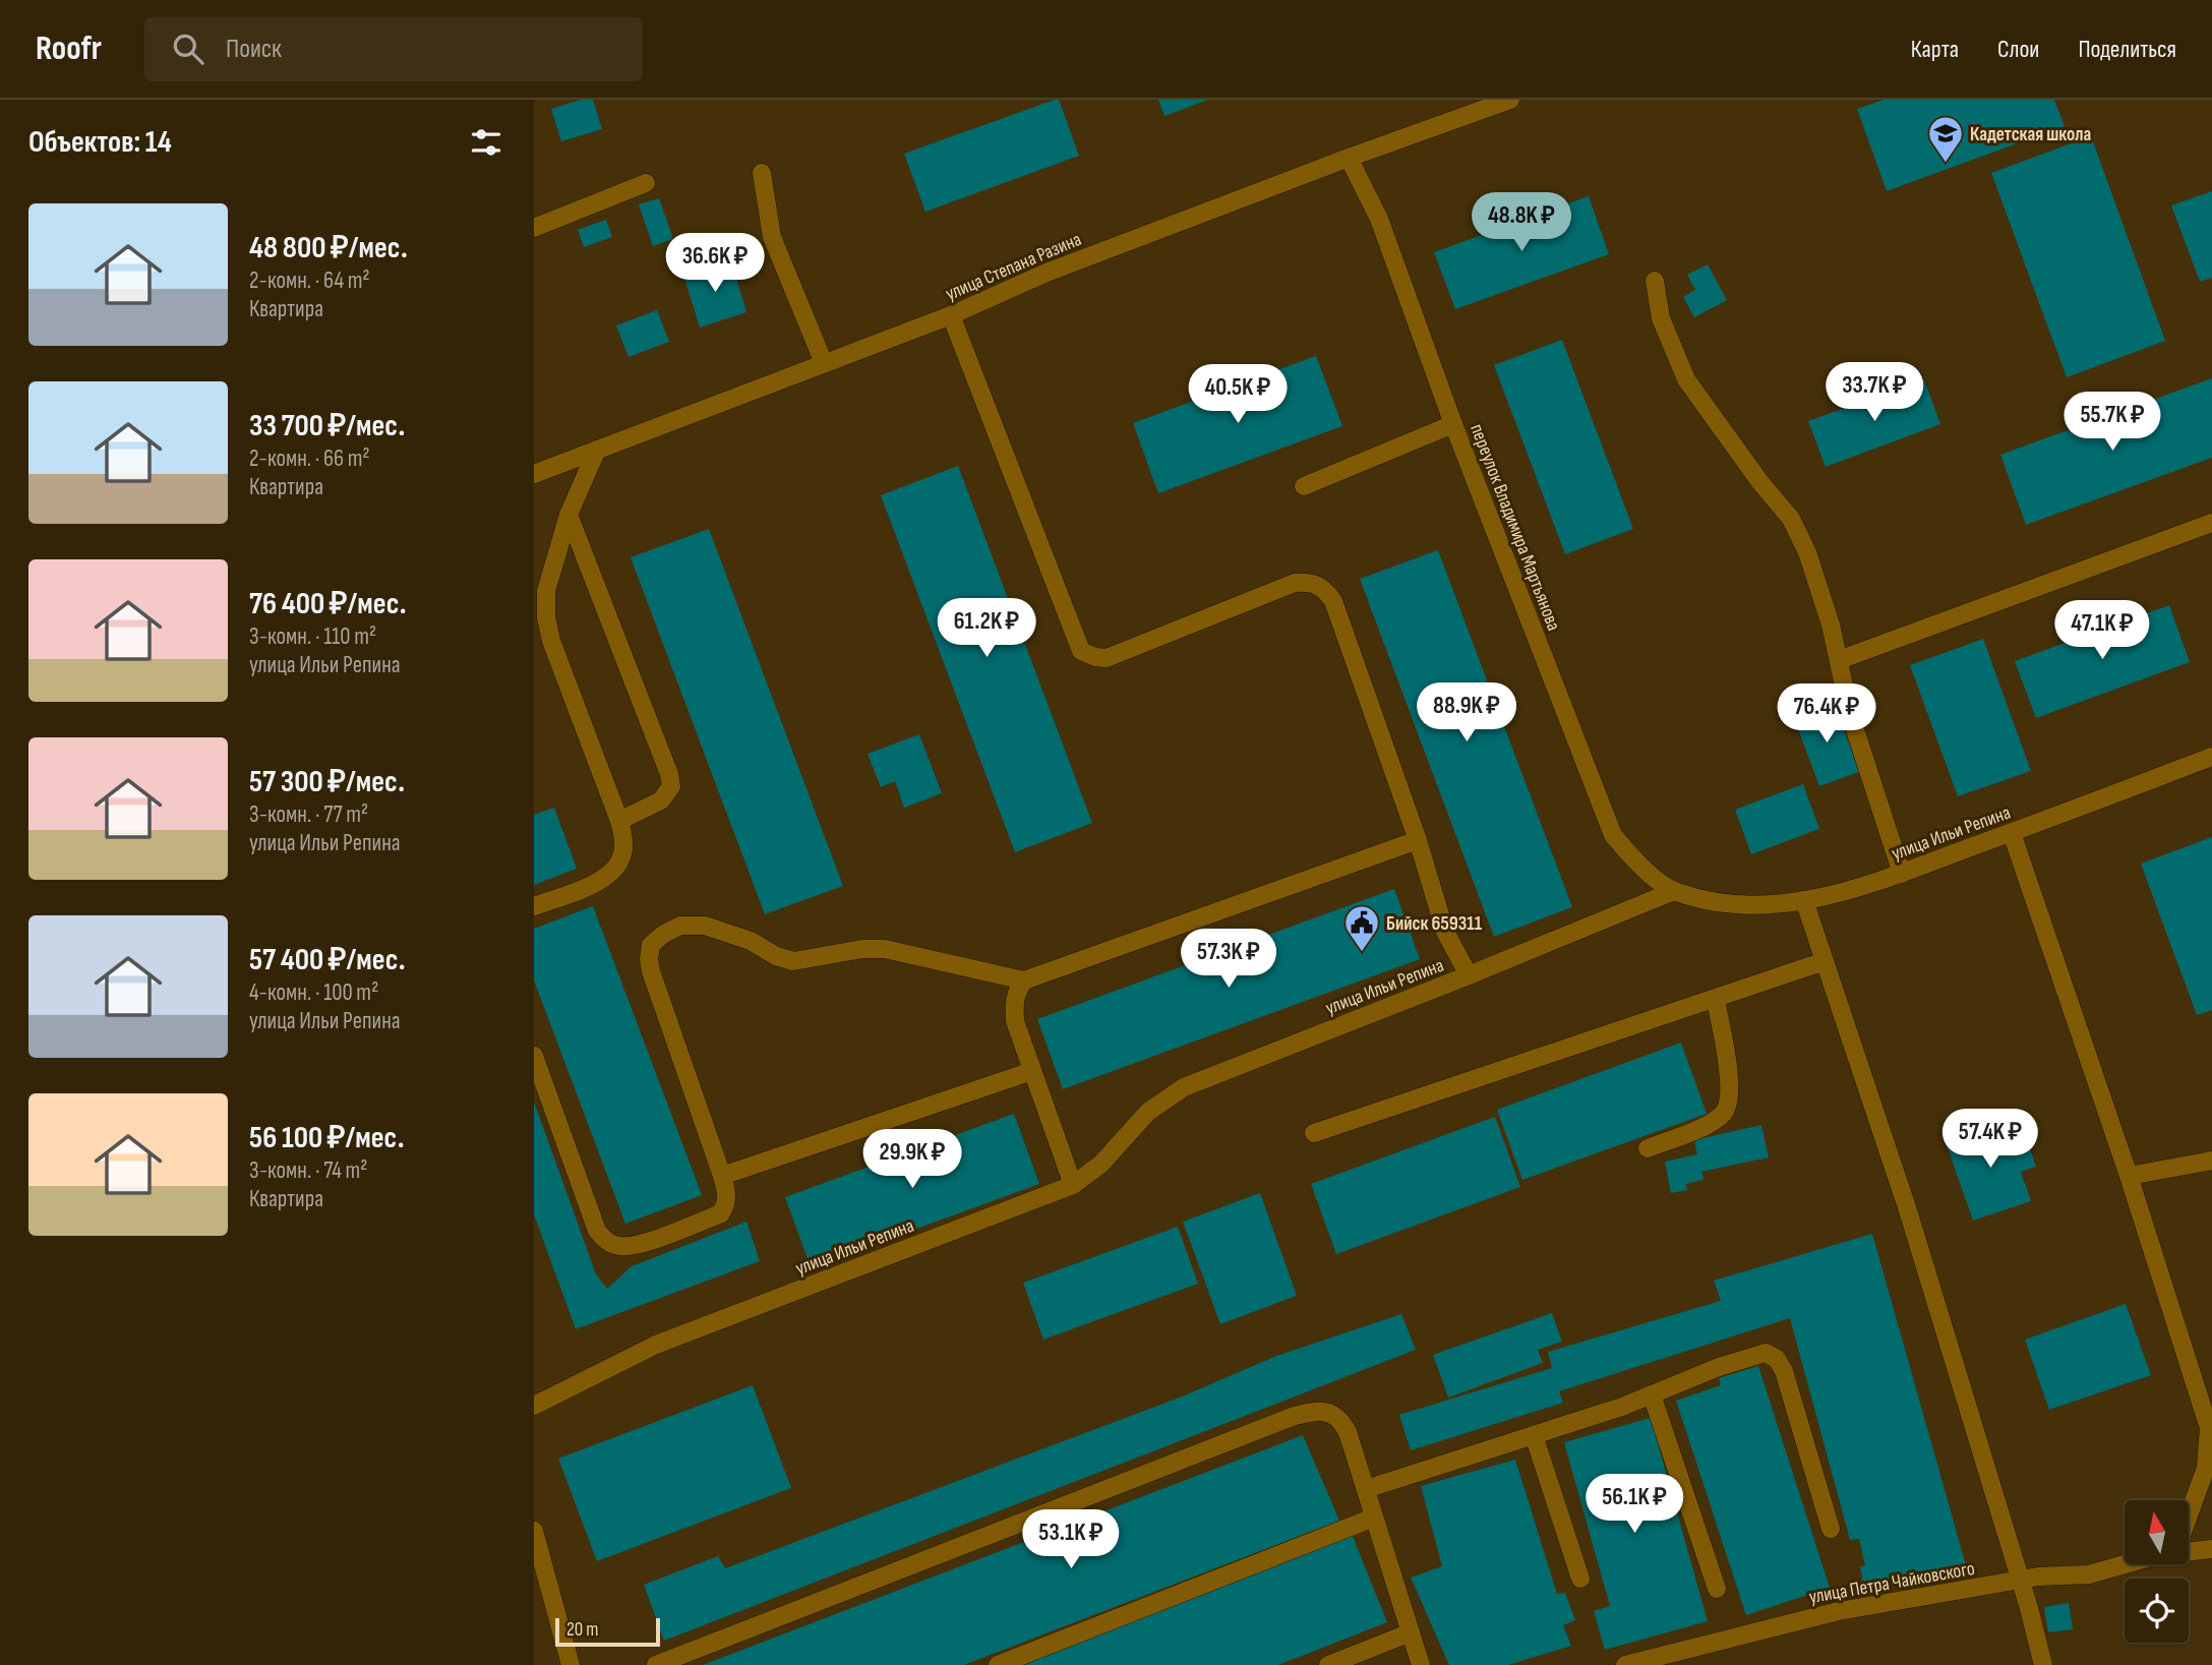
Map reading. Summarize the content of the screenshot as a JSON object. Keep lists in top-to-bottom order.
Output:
{
  "streets": {
    "street": [
      "улица Степана Разина",
      "переулок Владимира Мартьянова",
      "улица Ильи Репина",
      "улица Петра Чайковского"
    ]
  },
  "crossings": [
    ["улица Степана Разина", "переулок Владимира Мартьянова"],
    ["переулок Владимира Мартьянова", "улица Ильи Репина"]
  ],
  "places": {
    "school or university": ["Кадетская школа"],
    "public building": ["Бийск 659311"]
  },
  "scale_bar": "20 m",
  "north": "top",
  "page": {
    "header": "Roofr",
    "search": "Поиск",
    "nav": ["Карта", "Слои", "Поделиться"],
    "heading": "Объектов: 14",
    "list": [
      {
        "name": "48 800 ₽/мес.",
        "note": "2-комн. · 64 m² · Квартира"
      },
      {
        "name": "33 700 ₽/мес.",
        "note": "2-комн. · 66 m² · Квартира"
      },
      {
        "name": "76 400 ₽/мес.",
        "note": "3-комн. · 110 m² · улица Ильи Репина"
      },
      {
        "name": "57 300 ₽/мес.",
        "note": "3-комн. · 77 m² · улица Ильи Репина"
      },
      {
        "name": "57 400 ₽/мес.",
        "note": "4-комн. · 100 m² · улица Ильи Репина"
      },
      {
        "name": "56 100 ₽/мес.",
        "note": "3-комн. · 74 m² · Квартира"
      }
    ],
    "price": [
      "48.8K ₽",
      "36.6K ₽",
      "33.7K ₽",
      "40.5K ₽",
      "55.7K ₽",
      "61.2K ₽",
      "47.1K ₽",
      "88.9K ₽",
      "76.4K ₽",
      "57.3K ₽",
      "57.4K ₽",
      "29.9K ₽",
      "56.1K ₽",
      "53.1K ₽"
    ],
    "scale": "20 m"
  }
}
